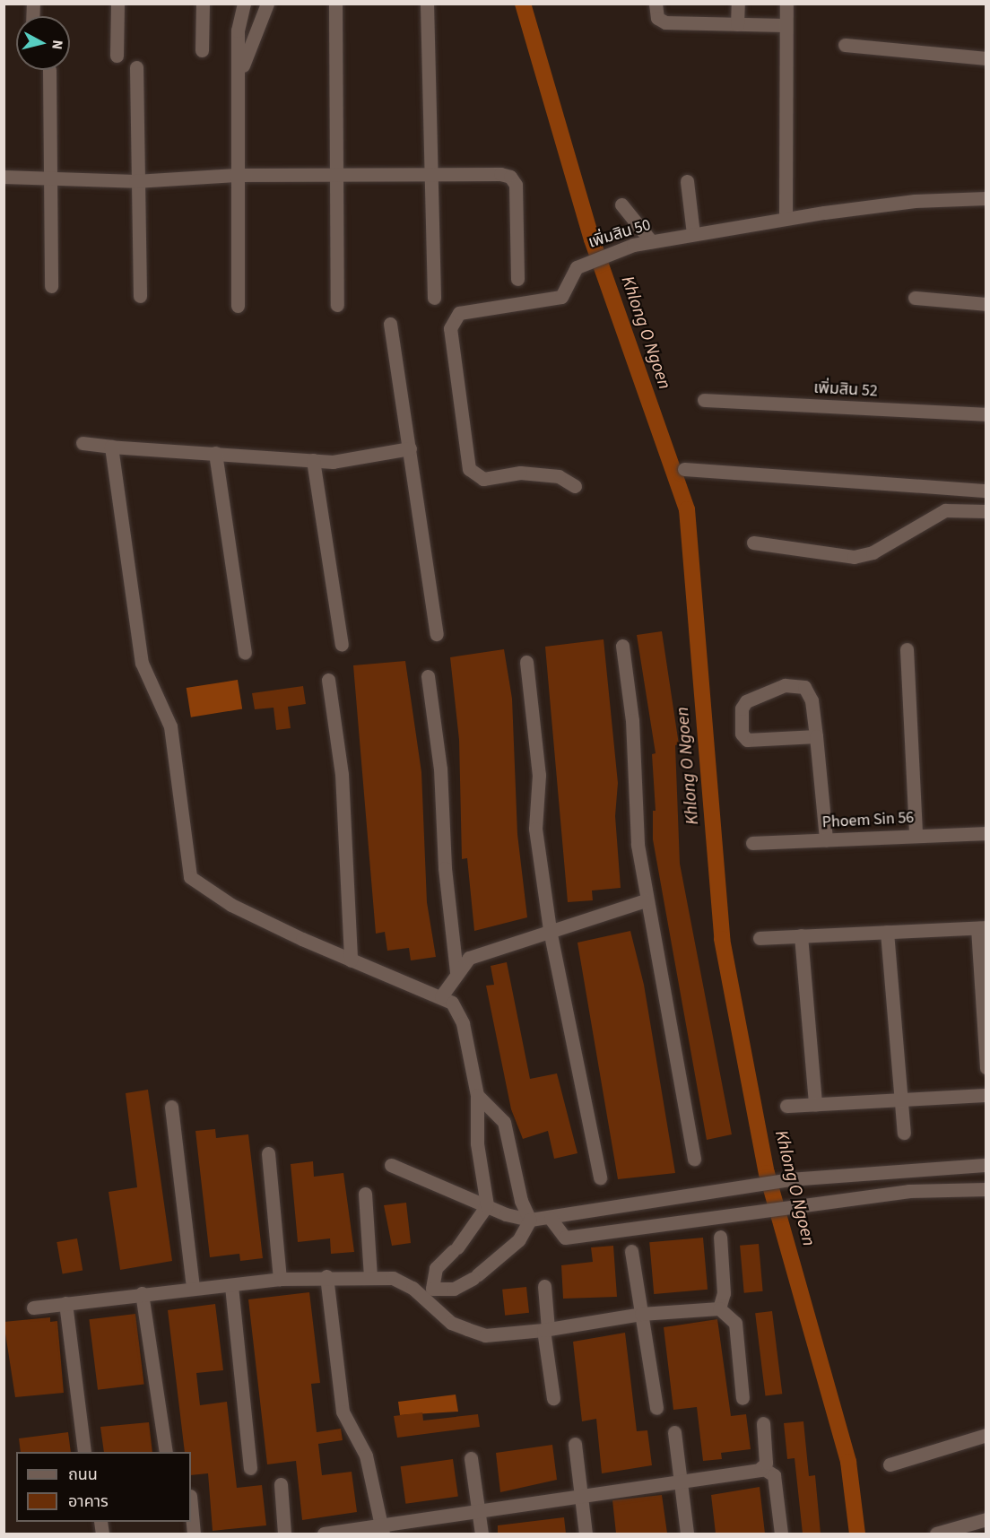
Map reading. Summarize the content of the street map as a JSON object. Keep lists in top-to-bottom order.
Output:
{
  "streets": {
    "street": ["เพิ่มสิน 50", "เพิ่มสิน 52", "Phoem Sin 56"]
  },
  "water": ["Khlong O Ngoen"],
  "legend": ["ถนน", "อาคาร"],
  "north": "right"
}
